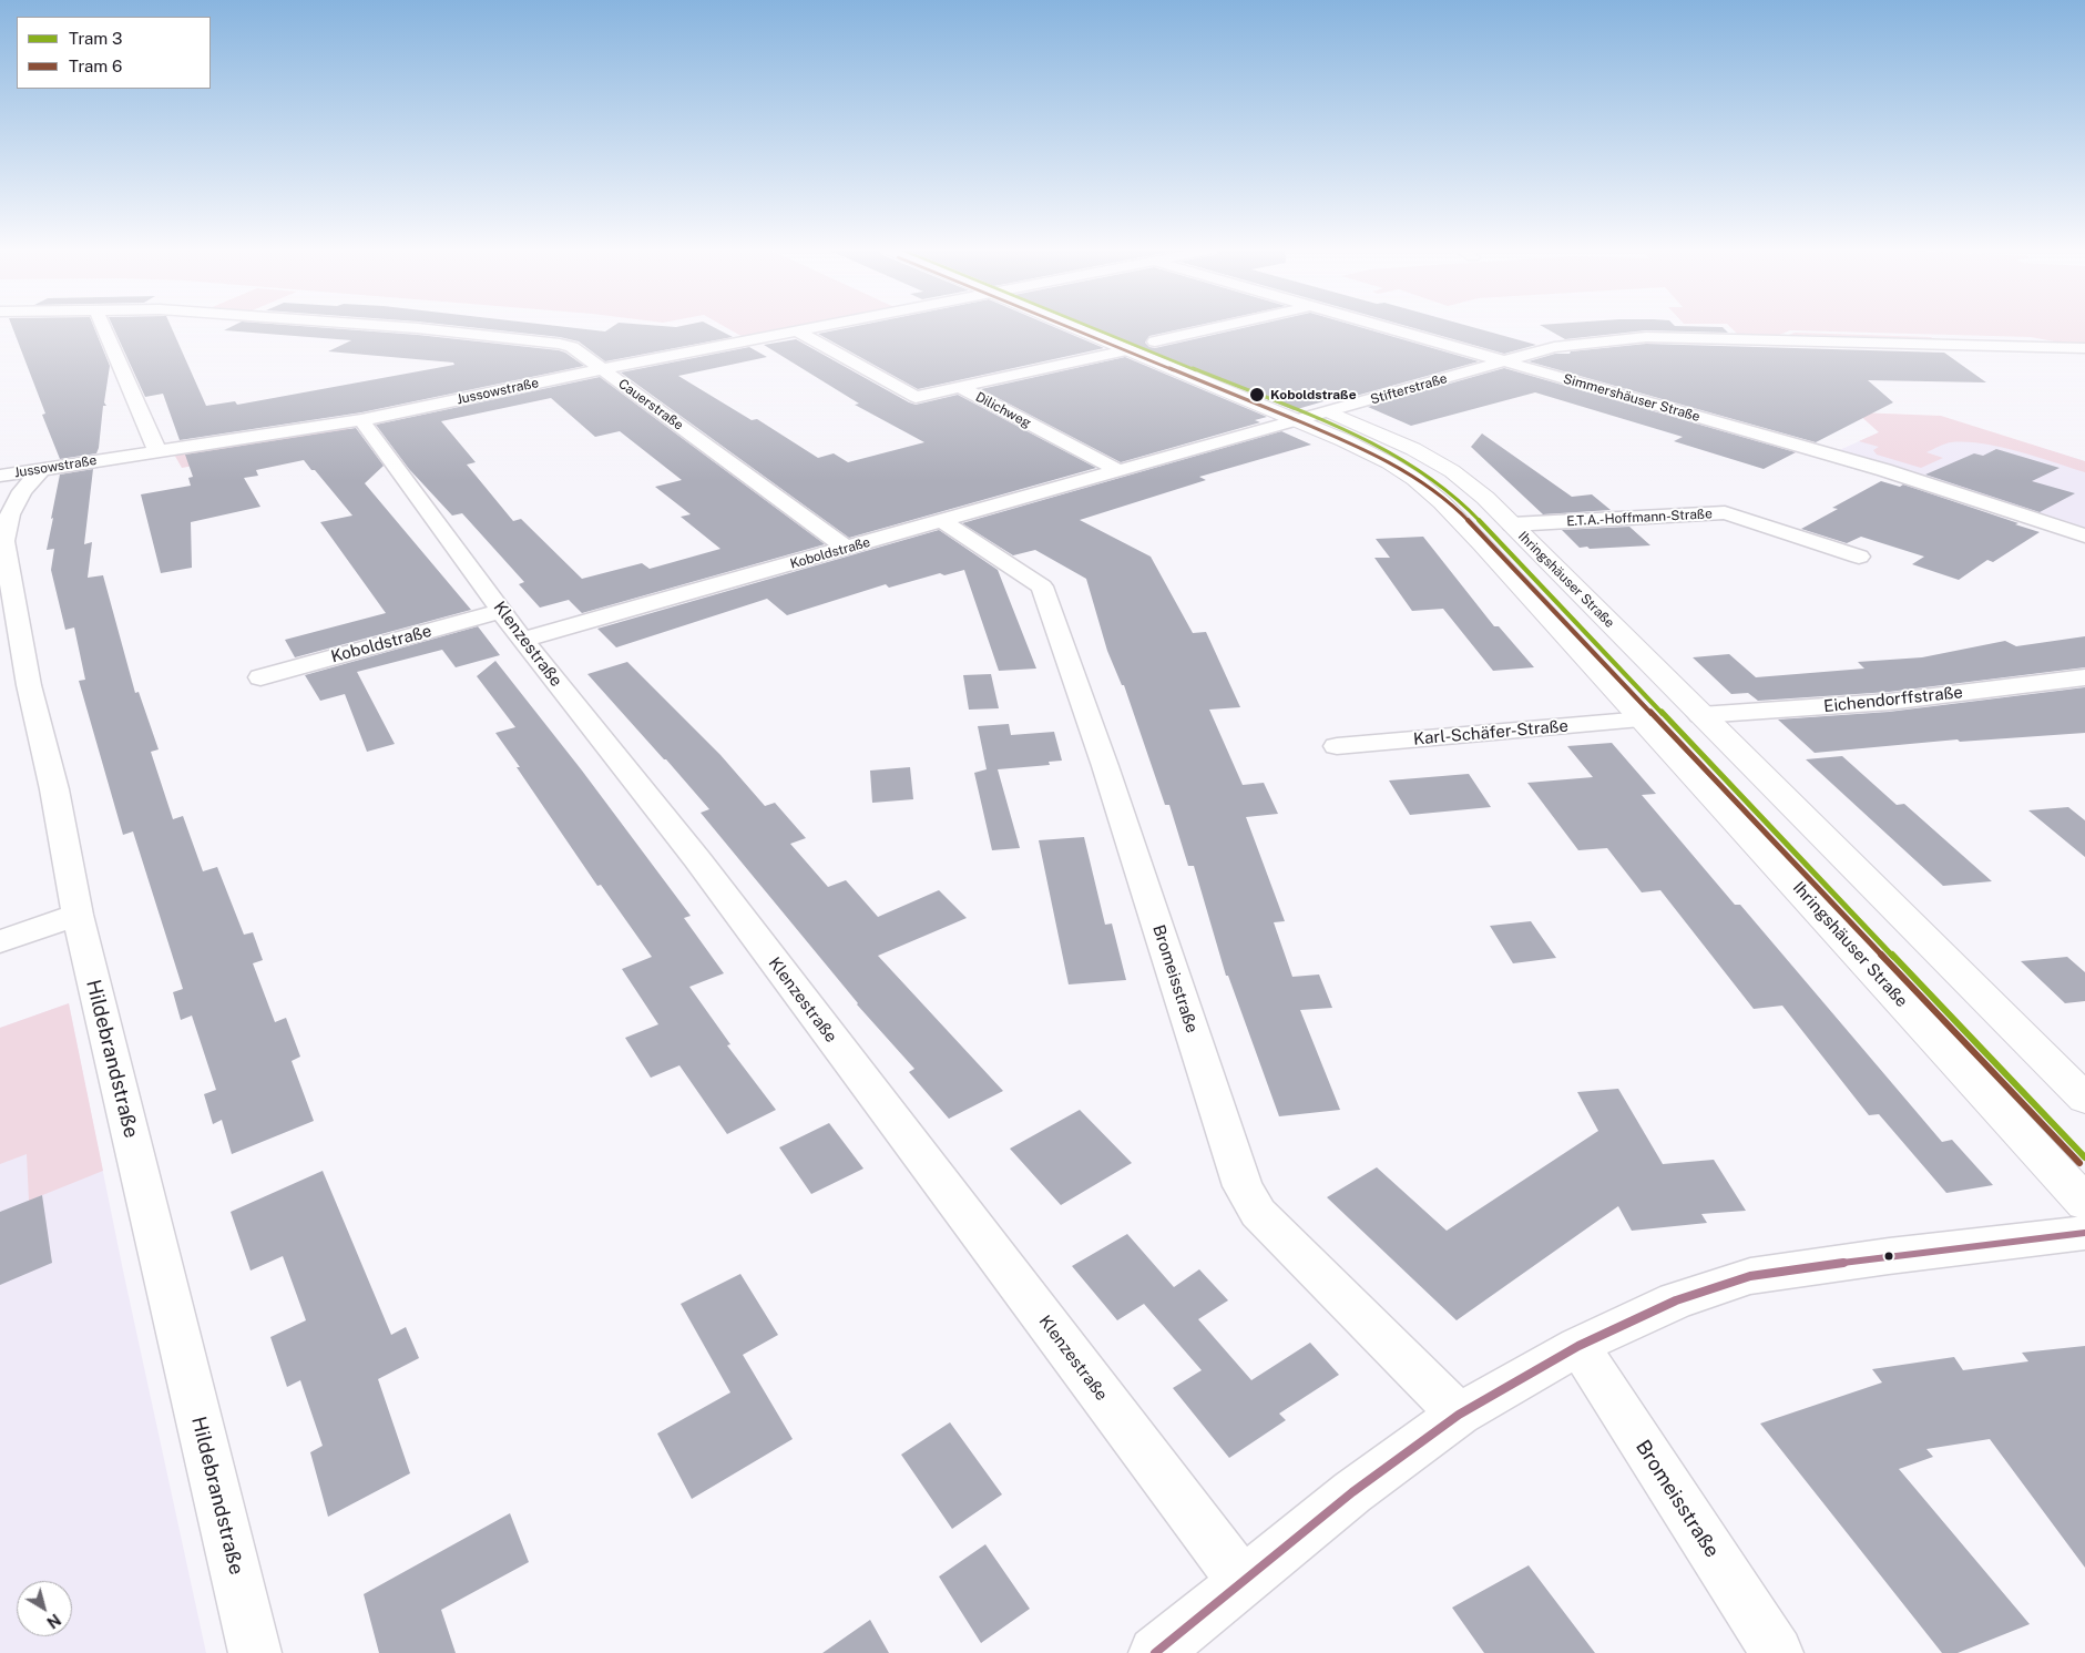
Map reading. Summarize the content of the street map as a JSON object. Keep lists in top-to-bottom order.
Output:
{
  "streets": {
    "main road": ["Ihringshäuser Straße"],
    "street": [
      "Stifterstraße",
      "Jussowstraße",
      "Simmershäuser Straße",
      "Cauerstraße",
      "Dilichweg",
      "E.T.A.-Hoffmann-Straße",
      "Koboldstraße",
      "Klenzestraße",
      "Eichendorffstraße",
      "Karl-Schäfer-Straße",
      "Bromeisstraße",
      "Hildebrandstraße"
    ]
  },
  "crossings": [
    ["Stifterstraße", "Simmershäuser Straße"],
    ["Stifterstraße", "Koboldstraße"],
    ["Stifterstraße", "Ihringshäuser Straße"],
    ["Jussowstraße", "Cauerstraße"],
    ["Jussowstraße", "Dilichweg"],
    ["Jussowstraße", "Klenzestraße"],
    ["Jussowstraße", "Hildebrandstraße"],
    ["Cauerstraße", "Koboldstraße"],
    ["Dilichweg", "Koboldstraße"],
    ["E.T.A.-Hoffmann-Straße", "Ihringshäuser Straße"],
    ["Koboldstraße", "Ihringshäuser Straße"],
    ["Koboldstraße", "Klenzestraße"],
    ["Koboldstraße", "Bromeisstraße"],
    ["Ihringshäuser Straße", "Eichendorffstraße"],
    ["Ihringshäuser Straße", "Karl-Schäfer-Straße"]
  ],
  "places": ["Koboldstraße"],
  "lines": ["tram line 3", "tram line 6"],
  "legend": ["Tram 3", "Tram 6"],
  "north": "bottom right"
}
